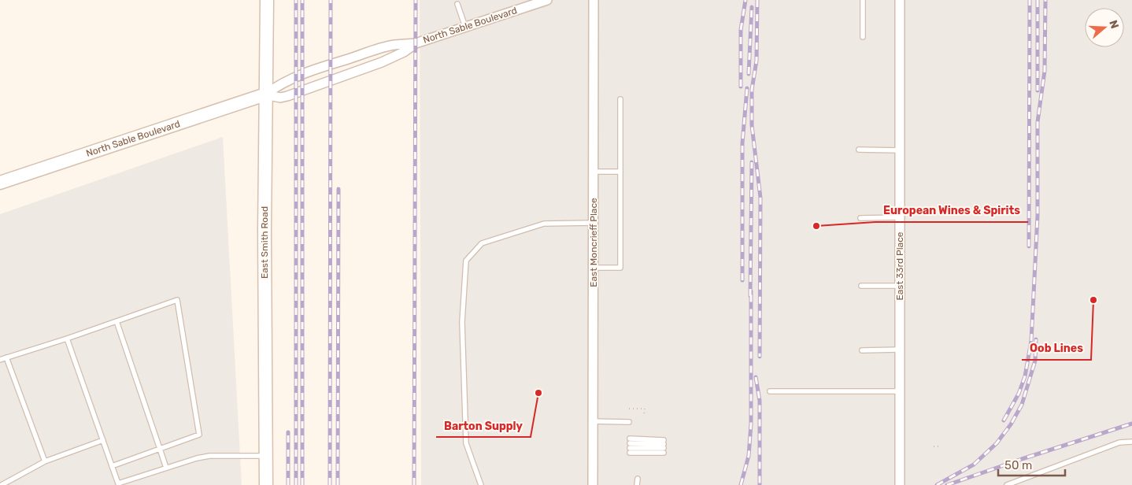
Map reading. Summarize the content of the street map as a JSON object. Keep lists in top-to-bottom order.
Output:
{
  "streets": {
    "street": [
      "North Sable Boulevard",
      "East Smith Road",
      "East Moncrieff Place",
      "East 33rd Place"
    ]
  },
  "crossings": [
    ["North Sable Boulevard", "East Smith Road"]
  ],
  "places": ["European Wines & Spirits", "Oob Lines", "Barton Supply"],
  "scale_bar": "50 m",
  "north": "right"
}
